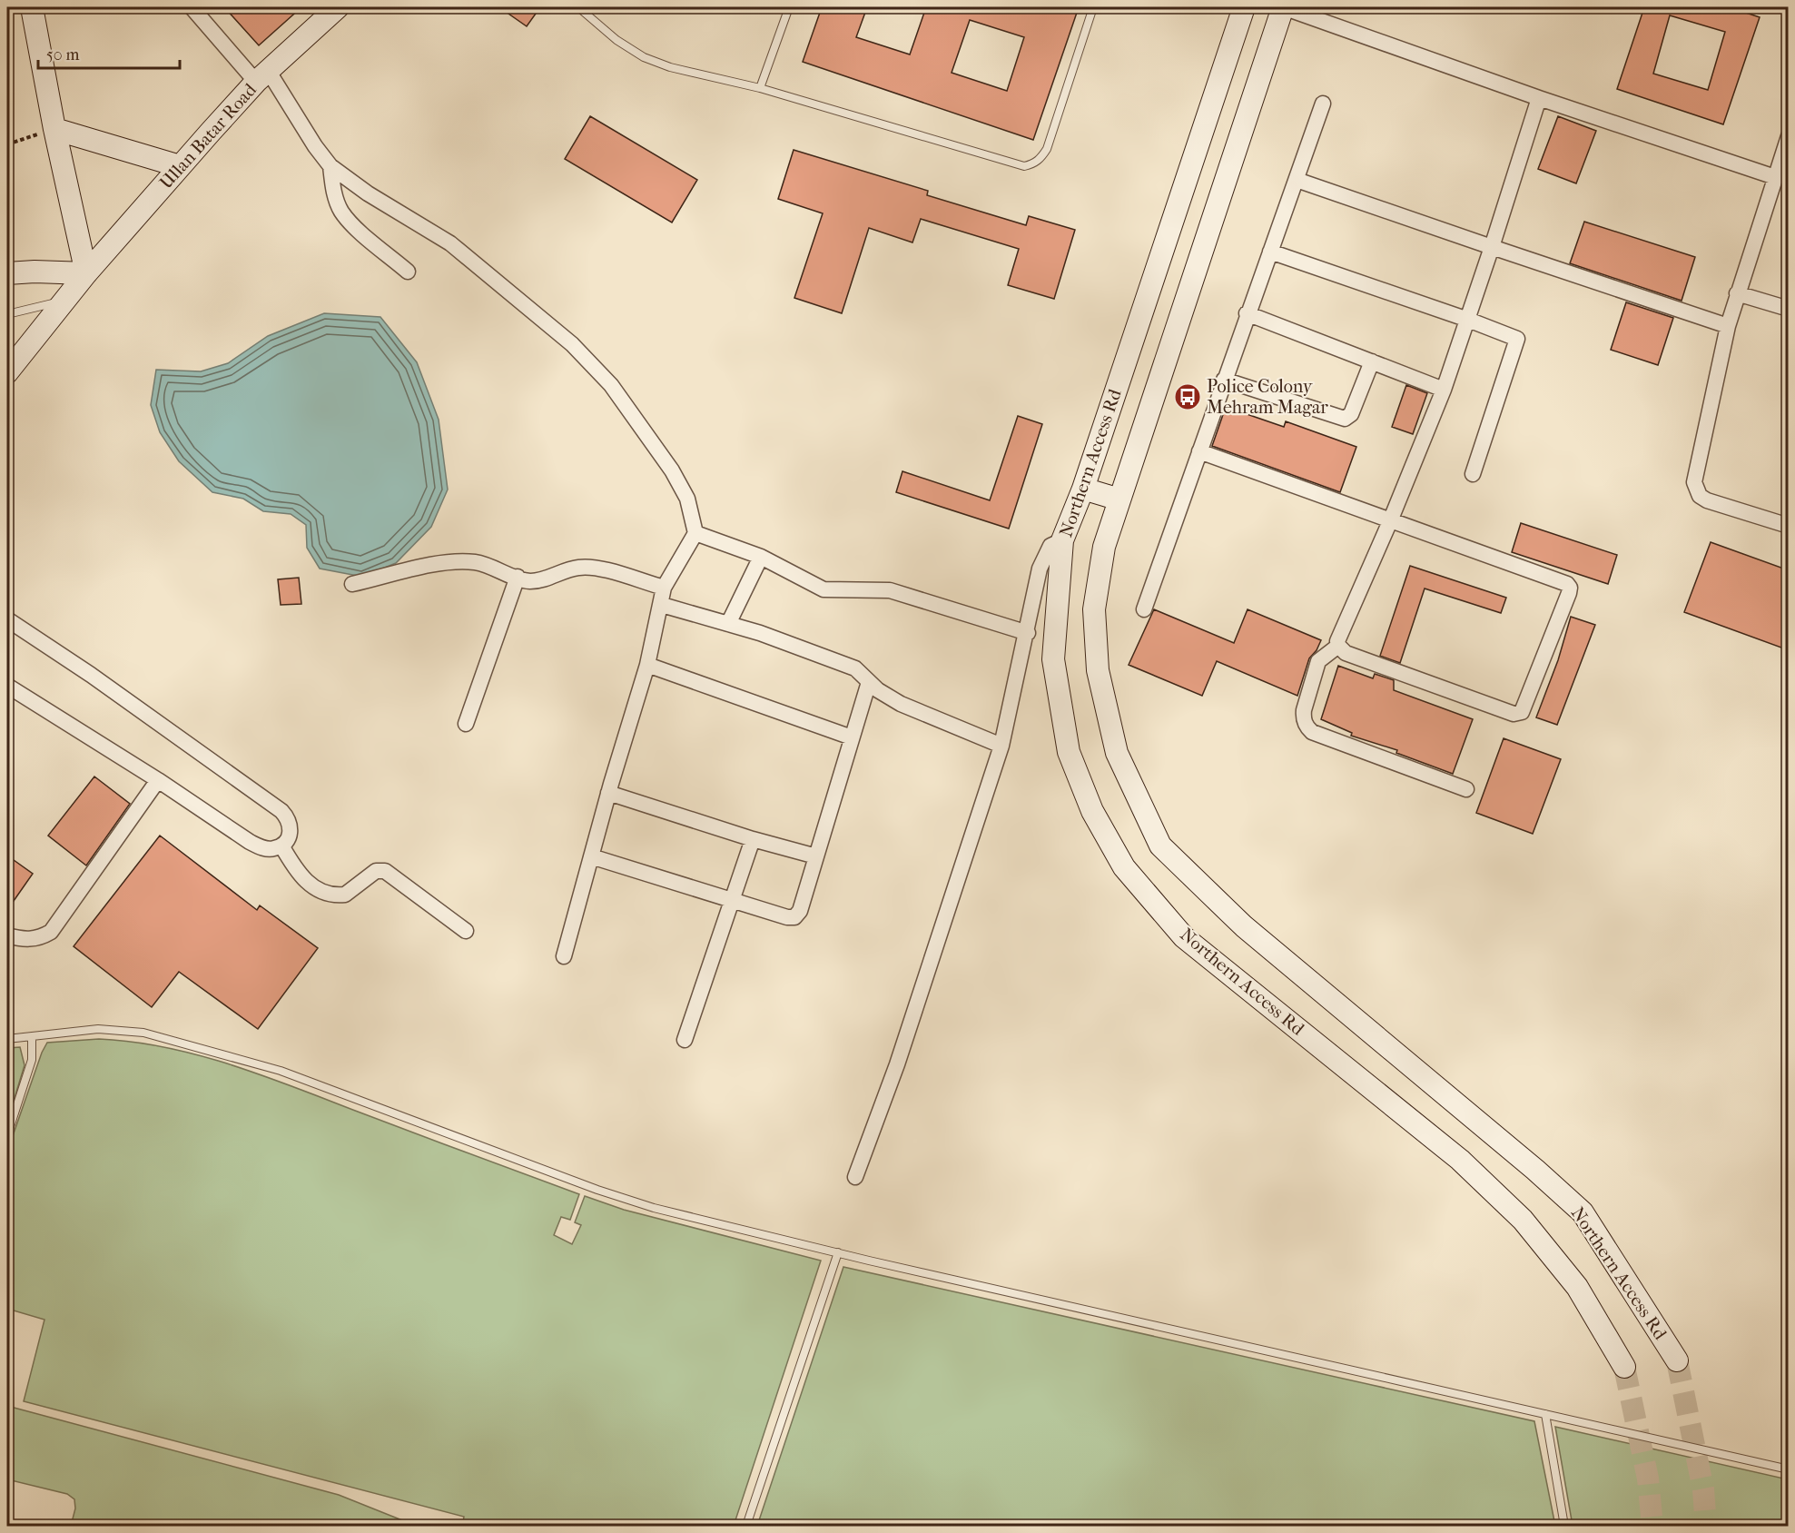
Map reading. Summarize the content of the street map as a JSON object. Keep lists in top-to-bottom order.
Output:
{
  "streets": {
    "main road": ["Ullan Batar Road", "Northern Access Rd"]
  },
  "places": {
    "bus stop": ["Police Colony Mehram Magar"]
  },
  "scale_bar": "50 m"
}
